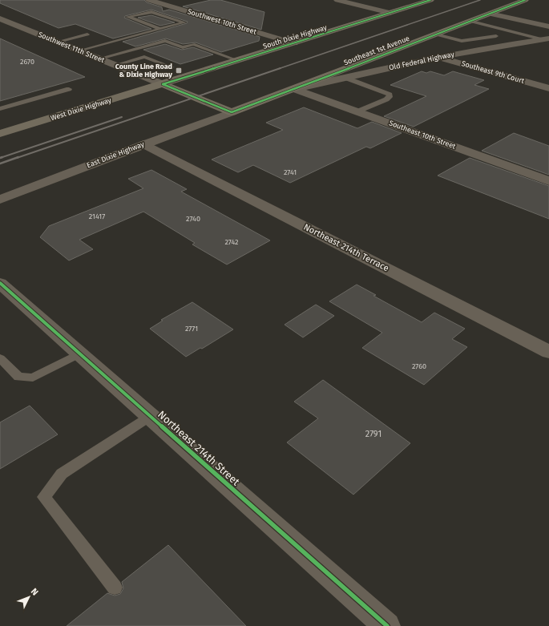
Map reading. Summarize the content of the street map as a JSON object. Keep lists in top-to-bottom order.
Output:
{
  "streets": {
    "main road": [
      "South Dixie Highway",
      "Southwest 11th Street",
      "Southeast 1st Avenue",
      "West Dixie Highway"
    ],
    "street": [
      "Southwest 10th Street",
      "Old Federal Highway",
      "Southeast 9th Court",
      "Southeast 10th Street",
      "East Dixie Highway",
      "Northeast 214th Terrace",
      "Northeast 214th Street"
    ]
  },
  "crossings": [
    ["Southwest 10th Street", "South Dixie Highway"],
    ["South Dixie Highway", "Southwest 11th Street"],
    ["South Dixie Highway", "West Dixie Highway"],
    ["Southwest 11th Street", "Southeast 1st Avenue"],
    ["Southwest 11th Street", "West Dixie Highway"],
    ["Southwest 11th Street", "East Dixie Highway"],
    ["Southeast 1st Avenue", "Old Federal Highway"],
    ["Southeast 1st Avenue", "Southeast 10th Street"],
    ["Southeast 1st Avenue", "East Dixie Highway"],
    ["Old Federal Highway", "Southeast 9th Court"],
    ["Old Federal Highway", "Southeast 10th Street"],
    ["East Dixie Highway", "Northeast 214th Terrace"]
  ],
  "places": {
    "transit": ["County Line Road & Dixie Highway"]
  },
  "house_numbers": [
    "2670",
    "2741",
    "21417",
    "2740",
    "2742",
    "2771",
    "2760",
    "2791"
  ],
  "north": "top right"
}
